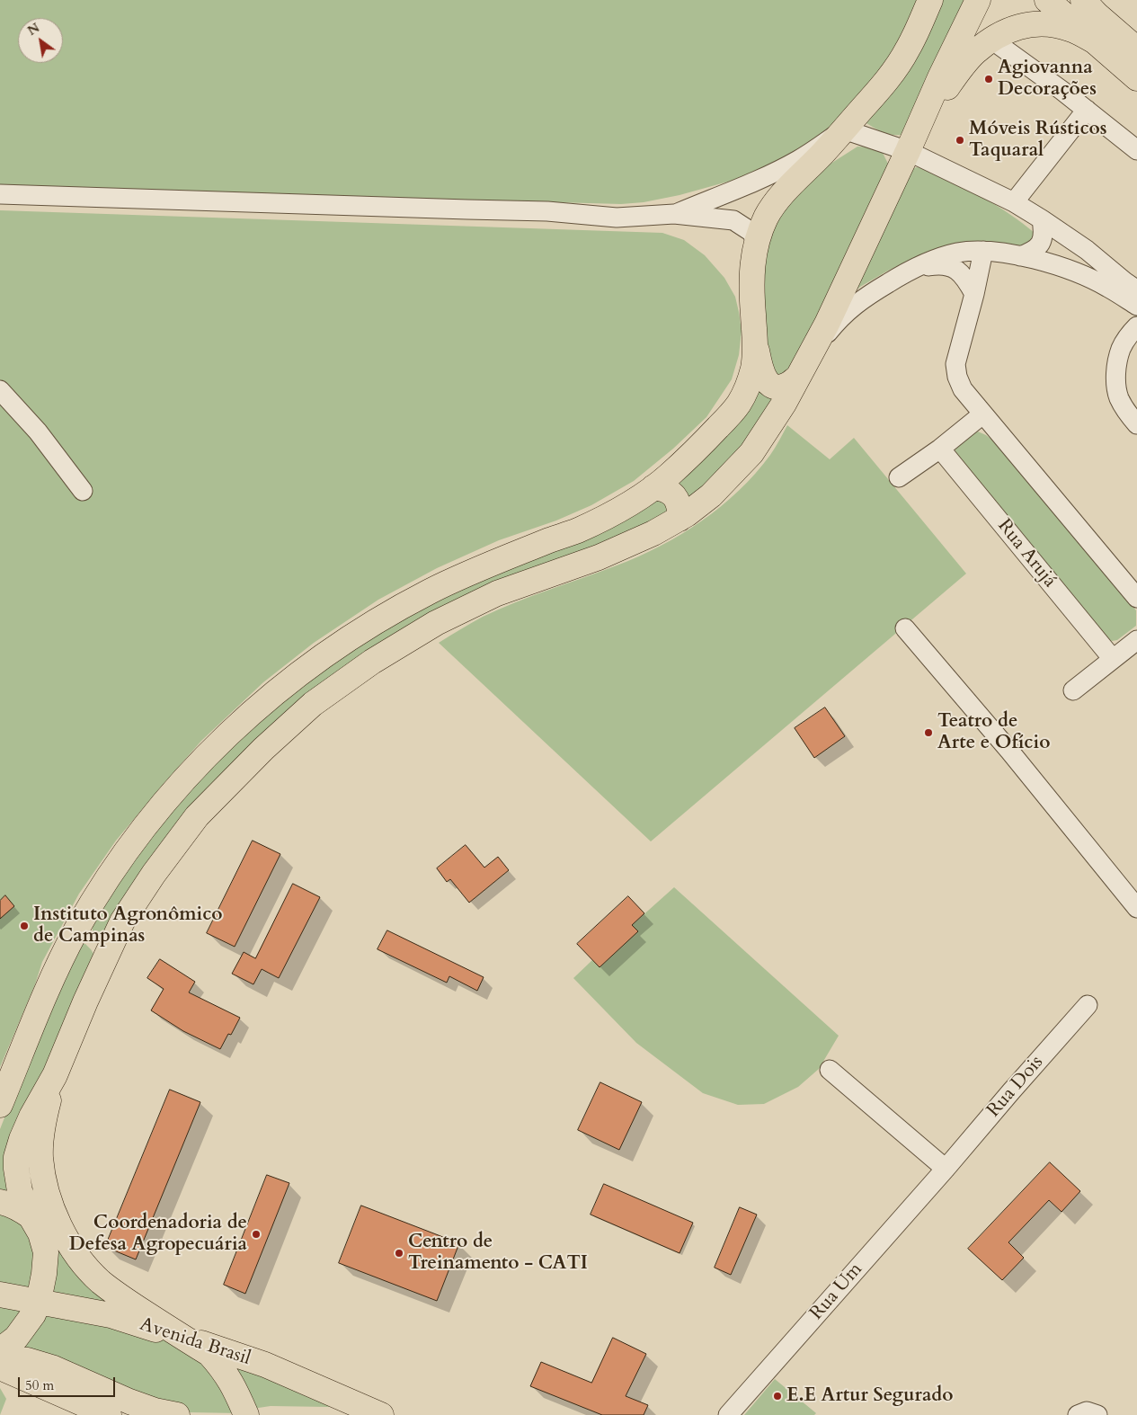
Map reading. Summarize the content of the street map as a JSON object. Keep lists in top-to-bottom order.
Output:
{
  "streets": {
    "main road": ["Avenida Brasil"],
    "street": ["Rua Arujá", "Rua Dois", "Rua Um"]
  },
  "crossings": [
    ["Rua Dois", "Rua Um"]
  ],
  "places": [
    "Agiovanna Decorações",
    "Móveis Rústicos Taquaral",
    "Teatro de Arte e Ofício",
    "Instituto Agronômico de Campinas",
    "Coordenadoria de Defesa Agropecuária",
    "Centro de Treinamento - CATI",
    "E.E Artur Segurado"
  ],
  "scale_bar": "50 m",
  "north": "top left"
}
